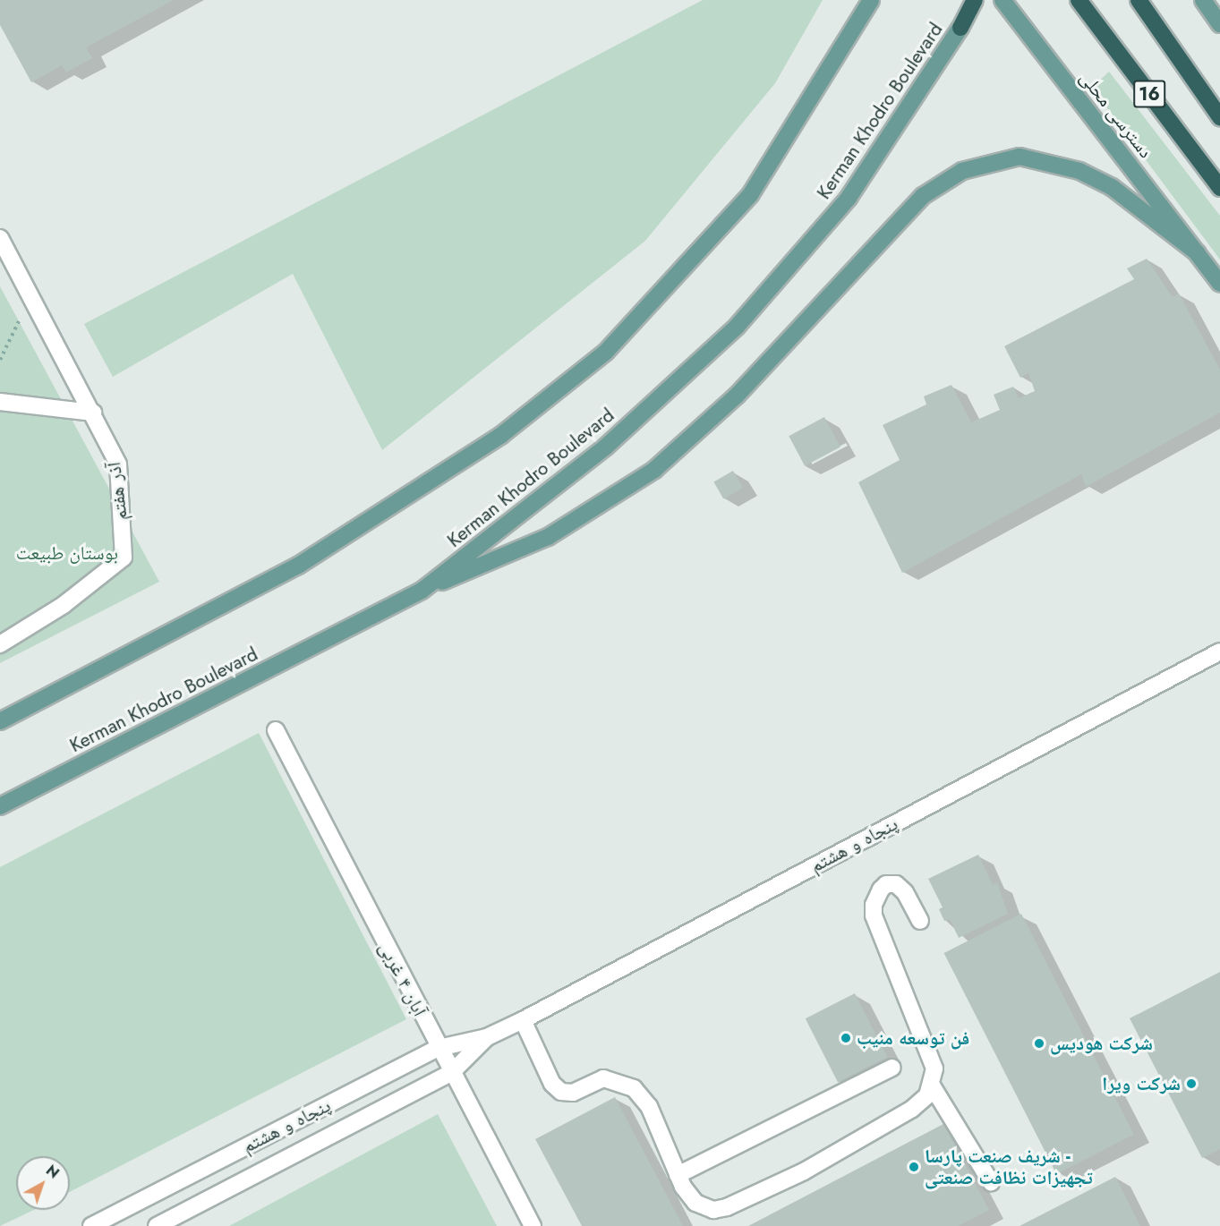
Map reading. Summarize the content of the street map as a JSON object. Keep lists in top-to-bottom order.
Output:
{
  "streets": {
    "highway": ["16"],
    "main road": ["Kerman Khodro Boulevard", "دسترسی محلی"],
    "street": ["آذر هفتم", "پنجاه و هشتم", "آبان ۴ غربی"]
  },
  "crossings": [
    ["پنجاه و هشتم", "آبان ۴ غربی"]
  ],
  "parks": ["بوستان طبیعت"],
  "places": [
    "فن توسعه منیب",
    "شرکت هودیس",
    "شرکت ویرا",
    "شریف صنعت پارسا - تجهیزات نظافت صنعتی"
  ],
  "north": "top right"
}
